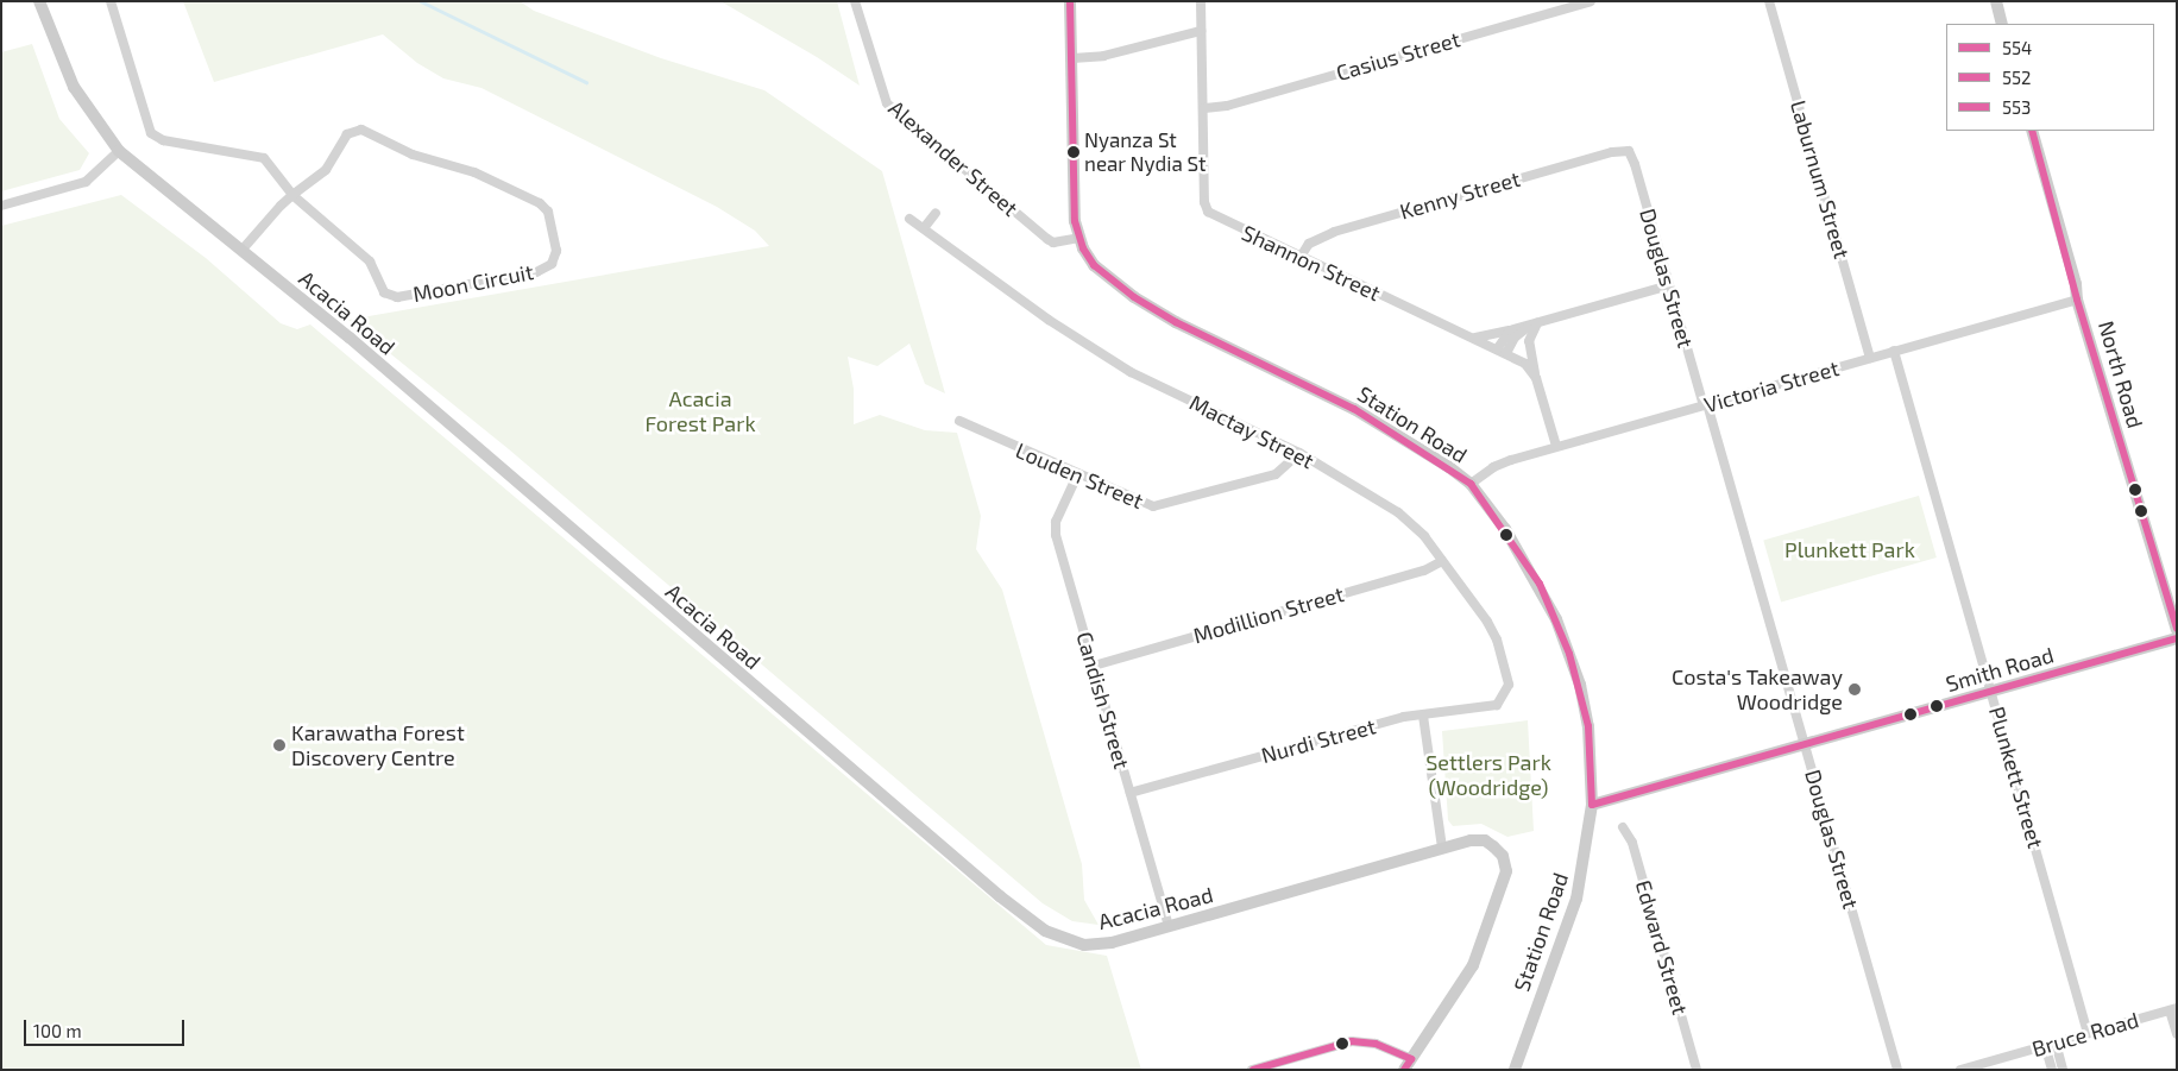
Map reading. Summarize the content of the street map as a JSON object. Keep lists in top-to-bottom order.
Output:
{
  "streets": {
    "street": [
      "Casius Street",
      "Alexander Street",
      "Laburnum Street",
      "Kenny Street",
      "Shannon Street",
      "Douglas Street",
      "Moon Circuit",
      "Acacia Road",
      "North Road",
      "Victoria Street",
      "Station Road",
      "Mactay Street",
      "Louden Street",
      "Modillion Street",
      "Smith Road",
      "Candish Street",
      "Nurdi Street",
      "Plunkett Street",
      "Edward Street",
      "Bruce Road"
    ]
  },
  "crossings": [
    ["Casius Street", "Shannon Street"],
    ["Alexander Street", "Station Road"],
    ["Laburnum Street", "Victoria Street"],
    ["Kenny Street", "Shannon Street"],
    ["Kenny Street", "Douglas Street"],
    ["Shannon Street", "Victoria Street"],
    ["Douglas Street", "Victoria Street"],
    ["Douglas Street", "Smith Road"],
    ["Moon Circuit", "Acacia Road"],
    ["Acacia Road", "Candish Street"],
    ["North Road", "Victoria Street"],
    ["Victoria Street", "Station Road"],
    ["Victoria Street", "Plunkett Street"],
    ["Station Road", "Smith Road"],
    ["Mactay Street", "Louden Street"],
    ["Mactay Street", "Modillion Street"],
    ["Mactay Street", "Nurdi Street"],
    ["Louden Street", "Candish Street"],
    ["Modillion Street", "Candish Street"],
    ["Smith Road", "Plunkett Street"],
    ["Candish Street", "Nurdi Street"],
    ["Plunkett Street", "Bruce Road"]
  ],
  "parks": ["Acacia Forest Park", "Plunkett Park", "Settlers Park (Woodridge)"],
  "places": ["Nyanza St near Nydia St", "Costa's Takeaway Woodridge", "Karawatha Forest Discovery Centre"],
  "lines": ["transit line 554", "transit line 552", "transit line 553"],
  "legend": ["554", "552", "553"],
  "scale_bar": "100 m"
}
